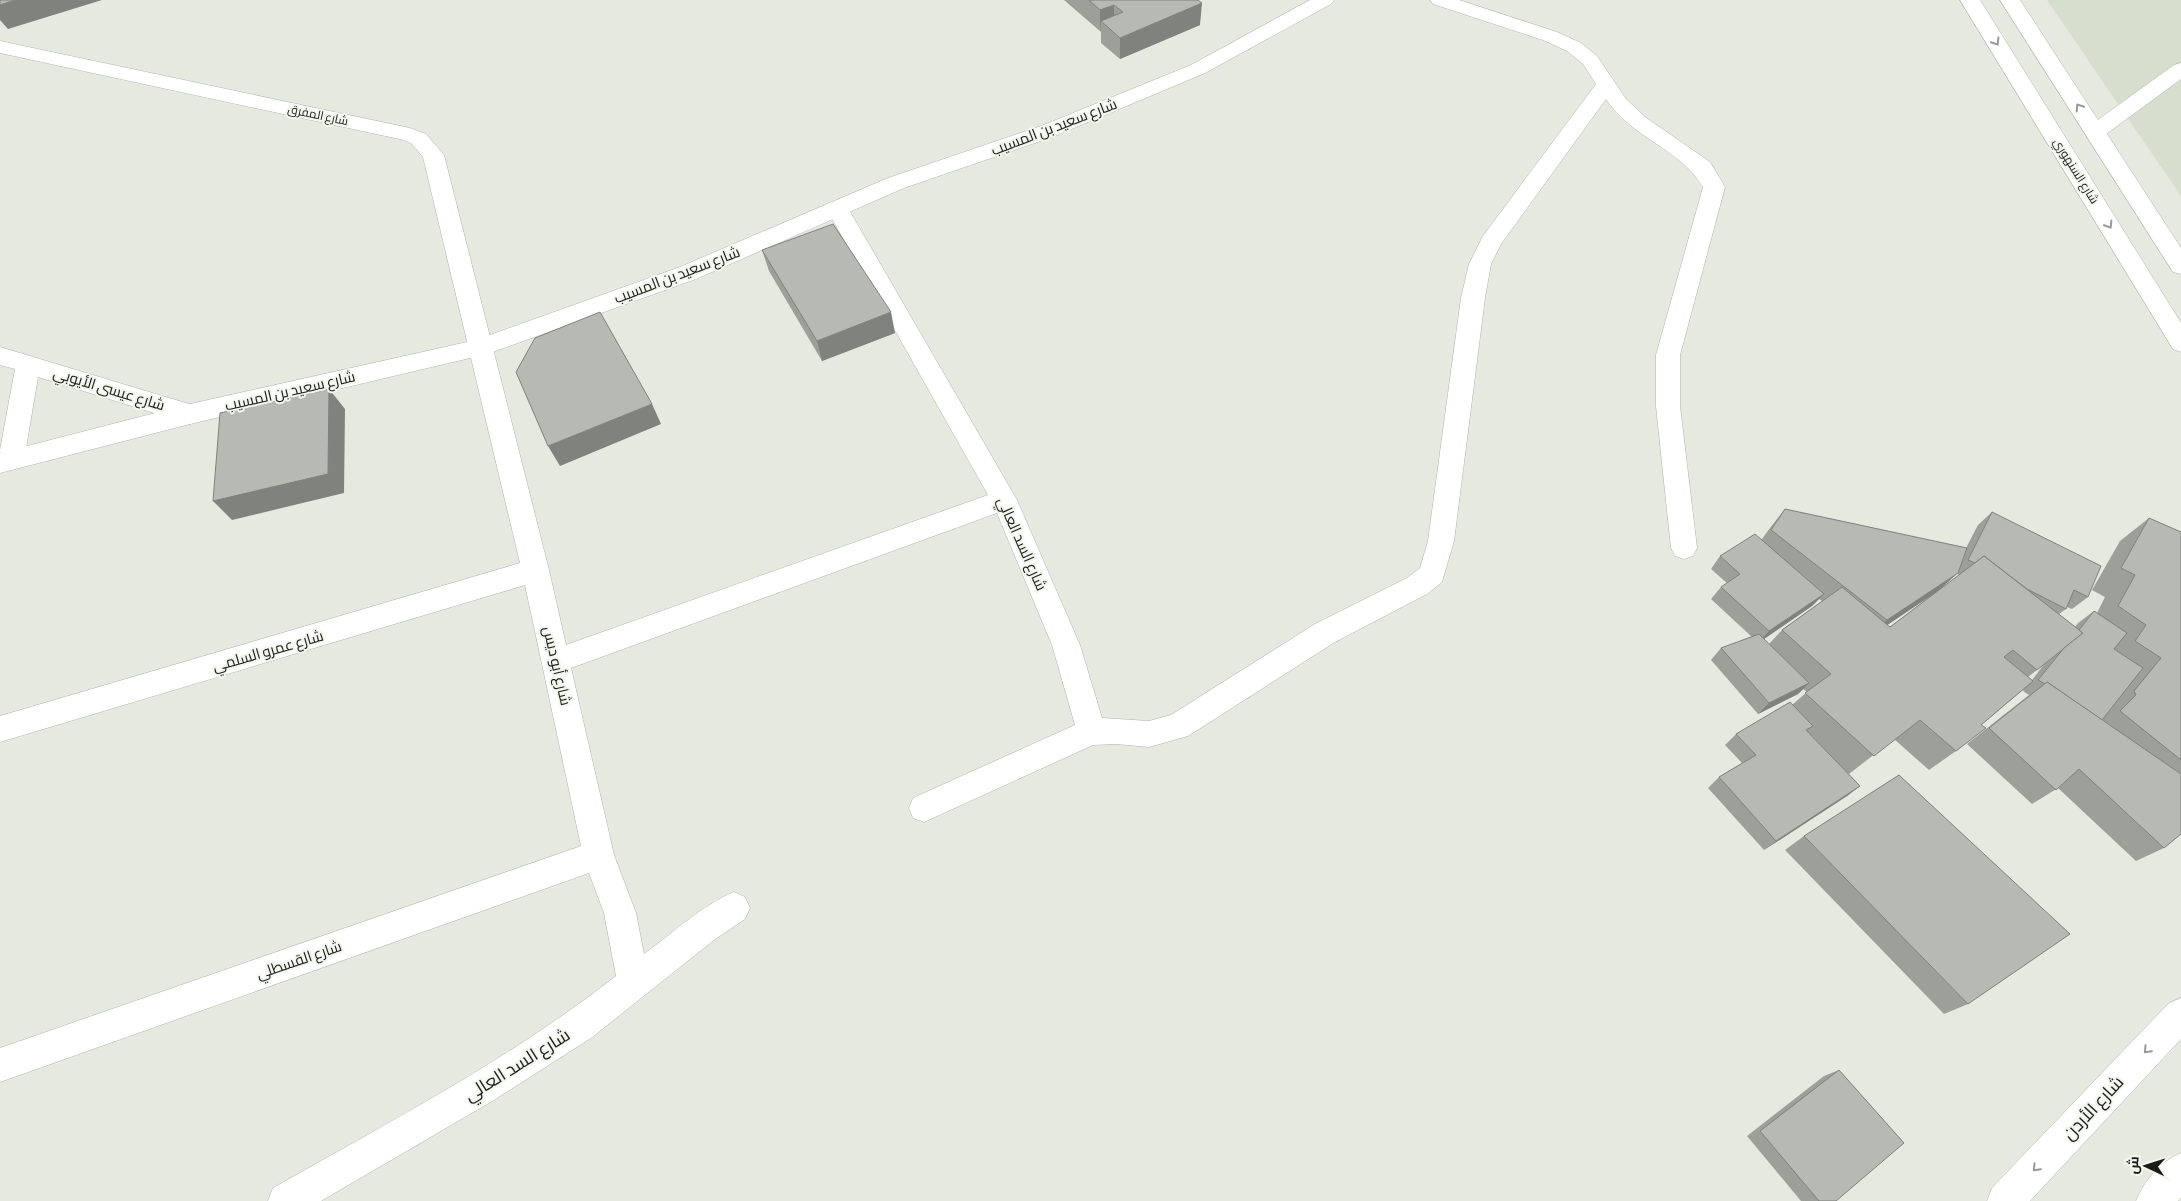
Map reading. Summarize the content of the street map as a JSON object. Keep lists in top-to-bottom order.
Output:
{
  "streets": {
    "main road": [
      "شارع المفرق",
      "شارع سعيد بن المسيب",
      "شارع السنهوري",
      "شارع عيسى الأيوبي",
      "شارع السد العالي",
      "شارع عمرو السلمي",
      "شارع أبو ديس",
      "شارع القسطلي",
      "شارع الأردن"
    ]
  },
  "crossings": [
    ["شارع المفرق", "شارع سعيد بن المسيب"],
    ["شارع المفرق", "شارع أبو ديس"],
    ["شارع سعيد بن المسيب", "شارع عيسى الأيوبي"],
    ["شارع سعيد بن المسيب", "شارع السد العالي"],
    ["شارع سعيد بن المسيب", "شارع أبو ديس"],
    ["شارع السد العالي", "شارع أبو ديس"],
    ["شارع عمرو السلمي", "شارع أبو ديس"],
    ["شارع أبو ديس", "شارع القسطلي"]
  ],
  "one_way": ["شارع الأردن"],
  "north": "left"
}
